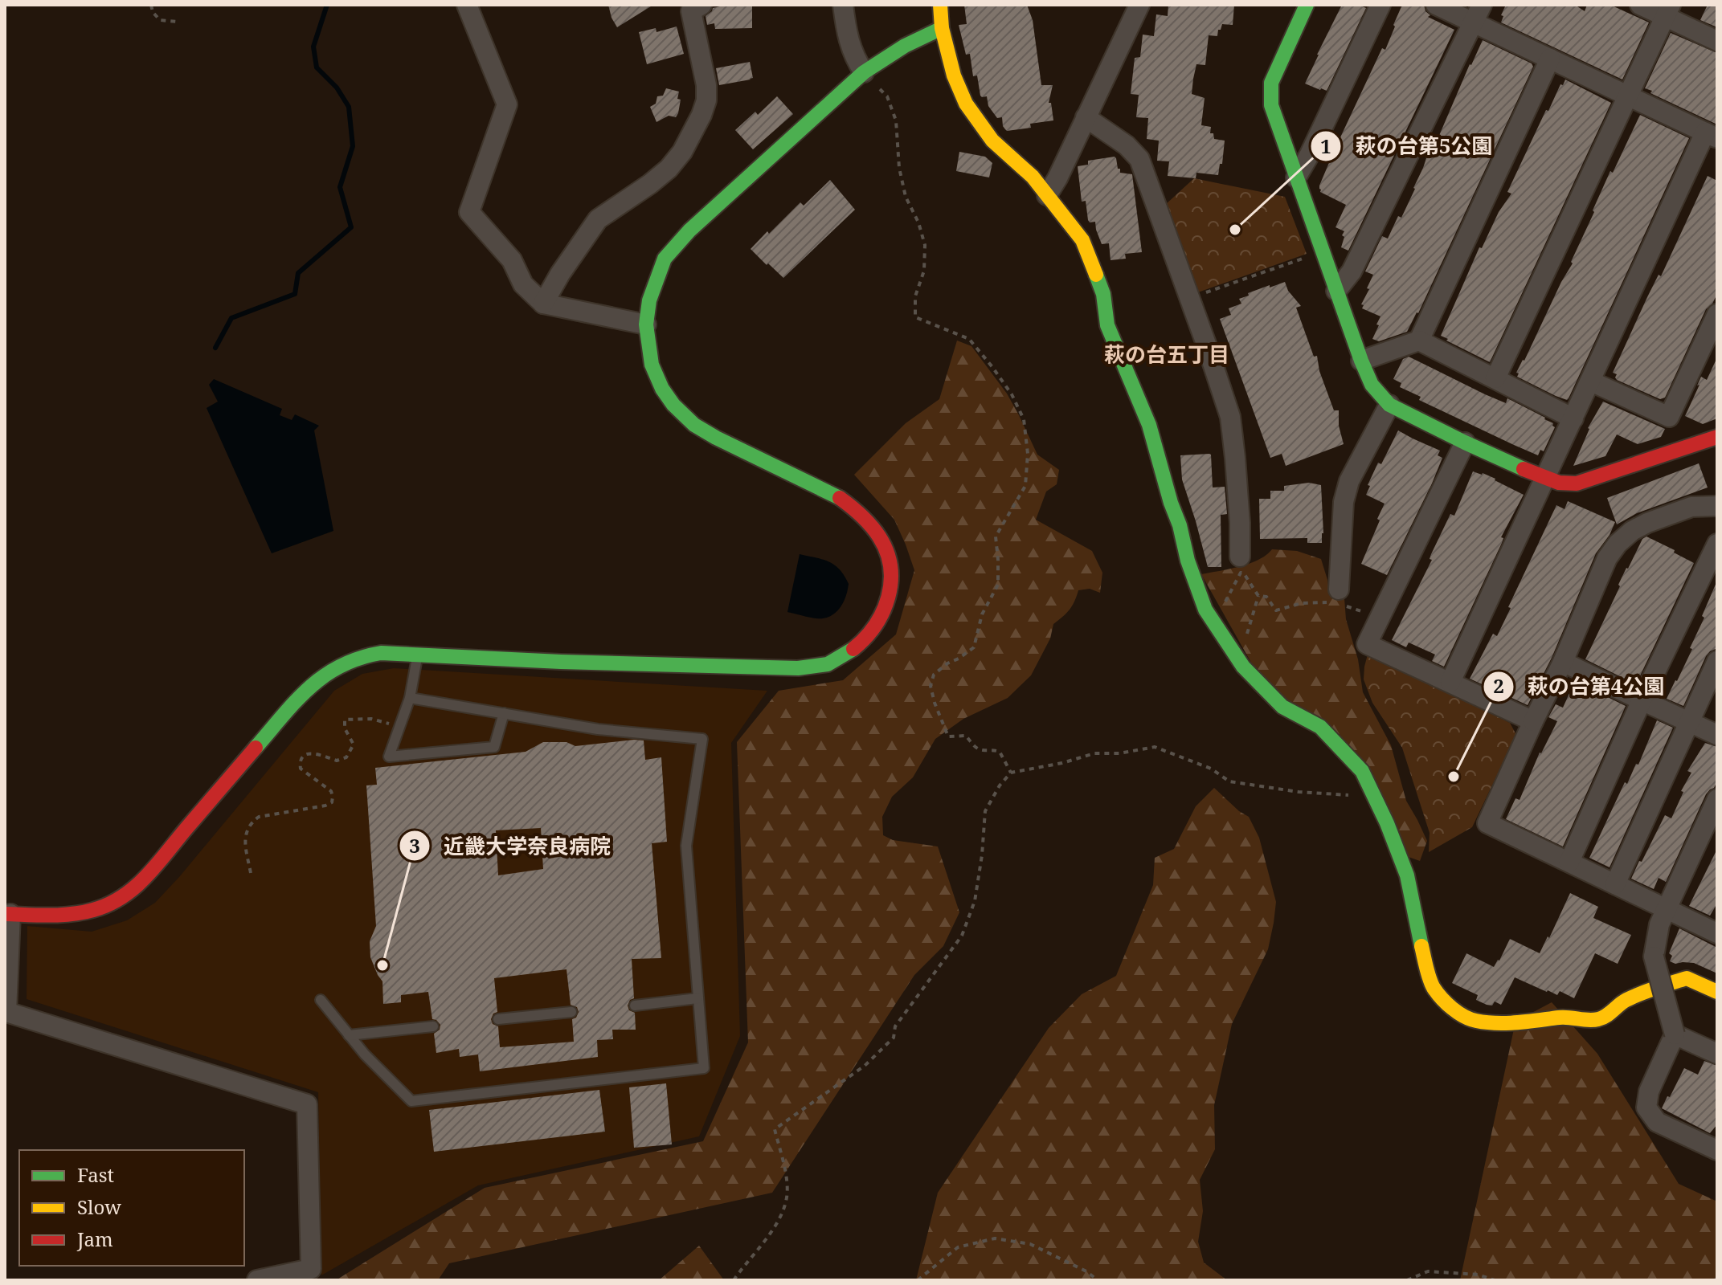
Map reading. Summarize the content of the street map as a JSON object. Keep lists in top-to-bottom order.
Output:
{
  "districts": ["萩の台五丁目"],
  "places": ["萩の台第5公園", "萩の台第4公園", "近畿大学奈良病院"],
  "legend": ["Fast", "Slow", "Jam"]
}
